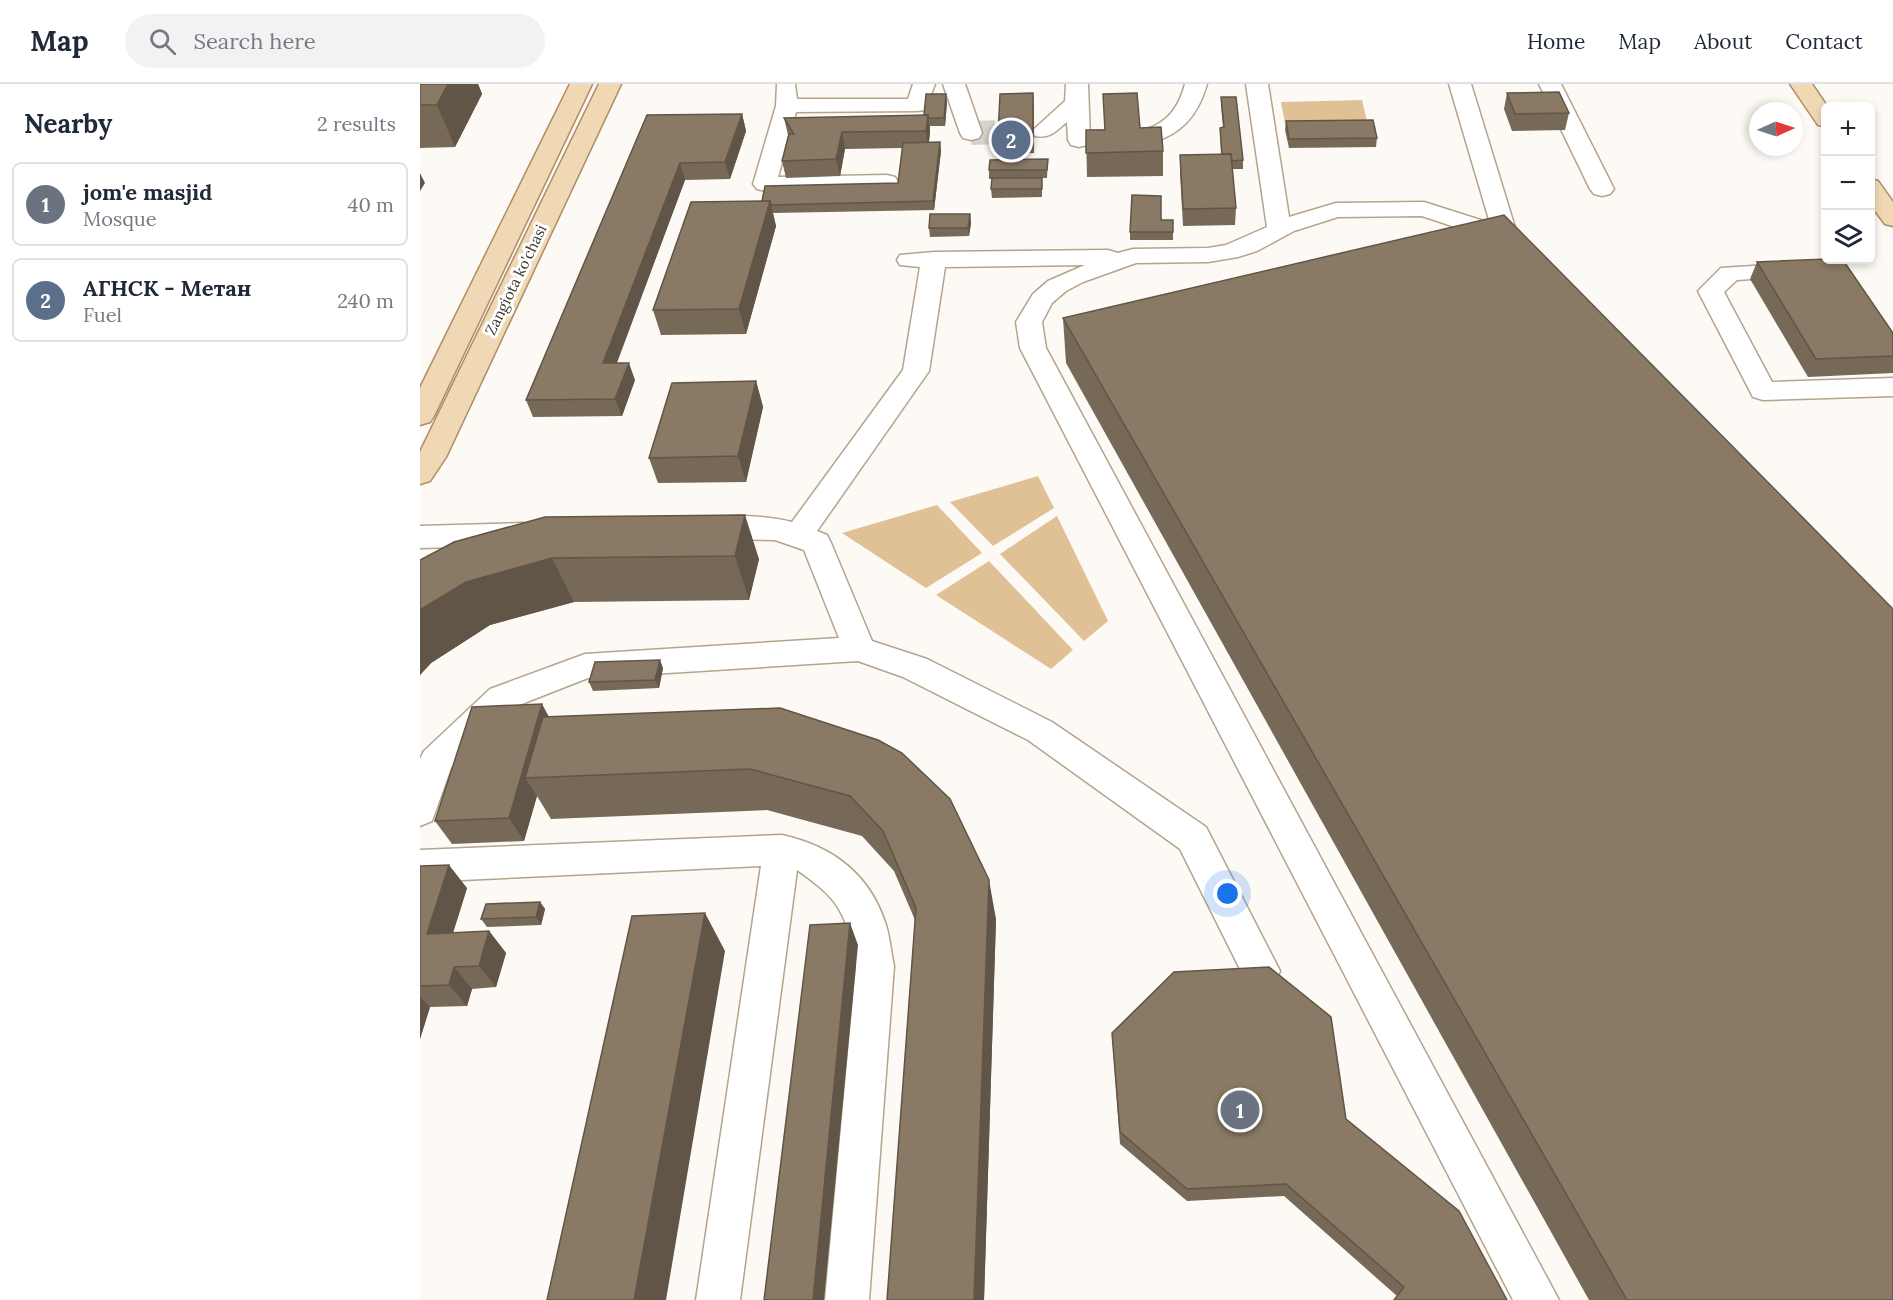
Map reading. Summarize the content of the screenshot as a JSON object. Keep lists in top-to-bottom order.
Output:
{
  "streets": {
    "main road": ["Zangiota ko'chasi"]
  },
  "north": "right",
  "page": {
    "header": "Map",
    "search": "Search here",
    "nav": [
      "Home",
      "Map",
      "About",
      "Contact"
    ],
    "heading": ["Nearby", "2 results"],
    "map_buttons": ["+", "−"],
    "pins": ["2", "1"],
    "list": [
      {
        "mark": "1",
        "name": "jom'e masjid",
        "note": "Mosque",
        "value": "40 m"
      },
      {
        "mark": "2",
        "name": "АГНСК - Метан",
        "note": "Fuel",
        "value": "240 m"
      }
    ]
  }
}
